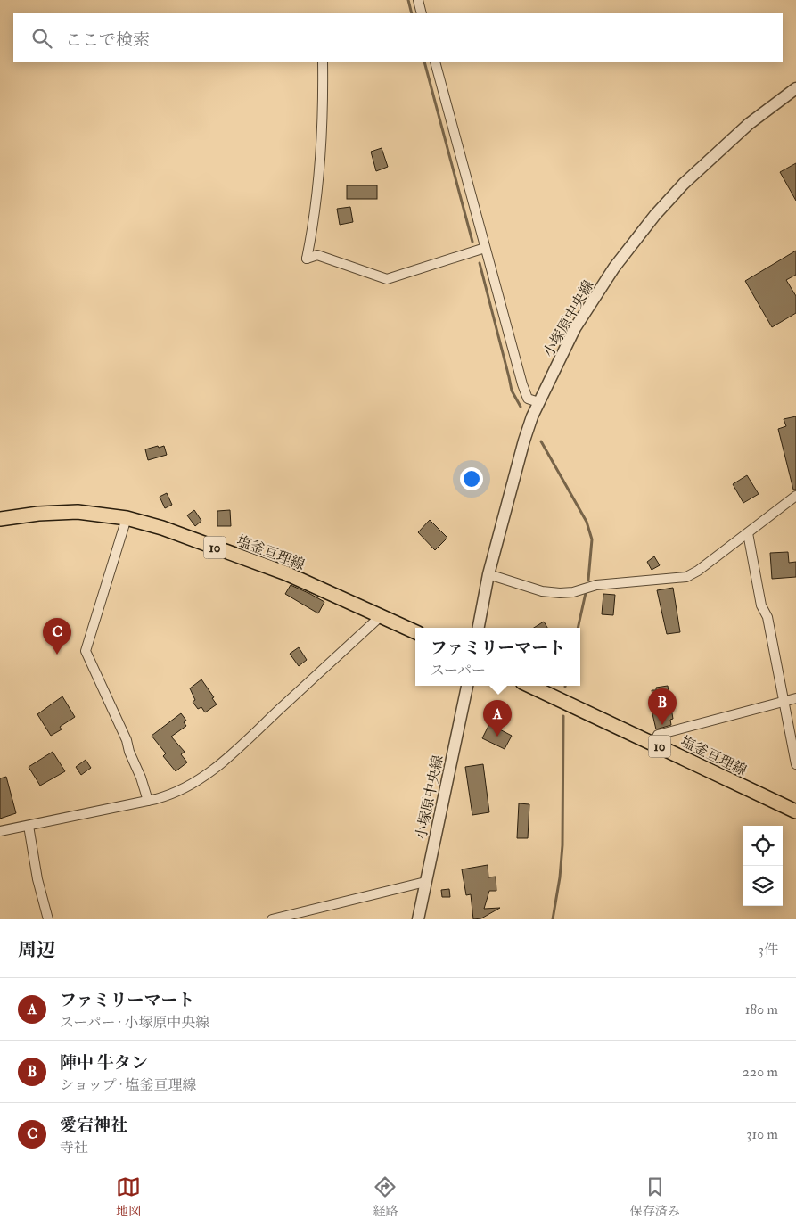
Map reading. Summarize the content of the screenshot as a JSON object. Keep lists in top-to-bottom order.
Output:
{
  "streets": {
    "main road": ["10", "塩釜亘理線"],
    "street": ["小塚原中央線"]
  },
  "page": {
    "search": "ここで検索",
    "pins": ["C", "B", "A"],
    "popup": ["ファミリーマート", "スーパー"],
    "heading": ["周辺", "3件"],
    "list": [
      {
        "mark": "A",
        "name": "ファミリーマート",
        "note": "スーパー · 小塚原中央線",
        "value": "180 m"
      },
      {
        "mark": "B",
        "name": "陣中 牛タン",
        "note": "ショップ · 塩釜亘理線",
        "value": "220 m"
      },
      {
        "mark": "C",
        "name": "愛宕神社",
        "note": "寺社",
        "value": "310 m"
      }
    ],
    "nav": ["地図", "経路", "保存済み"]
  }
}
